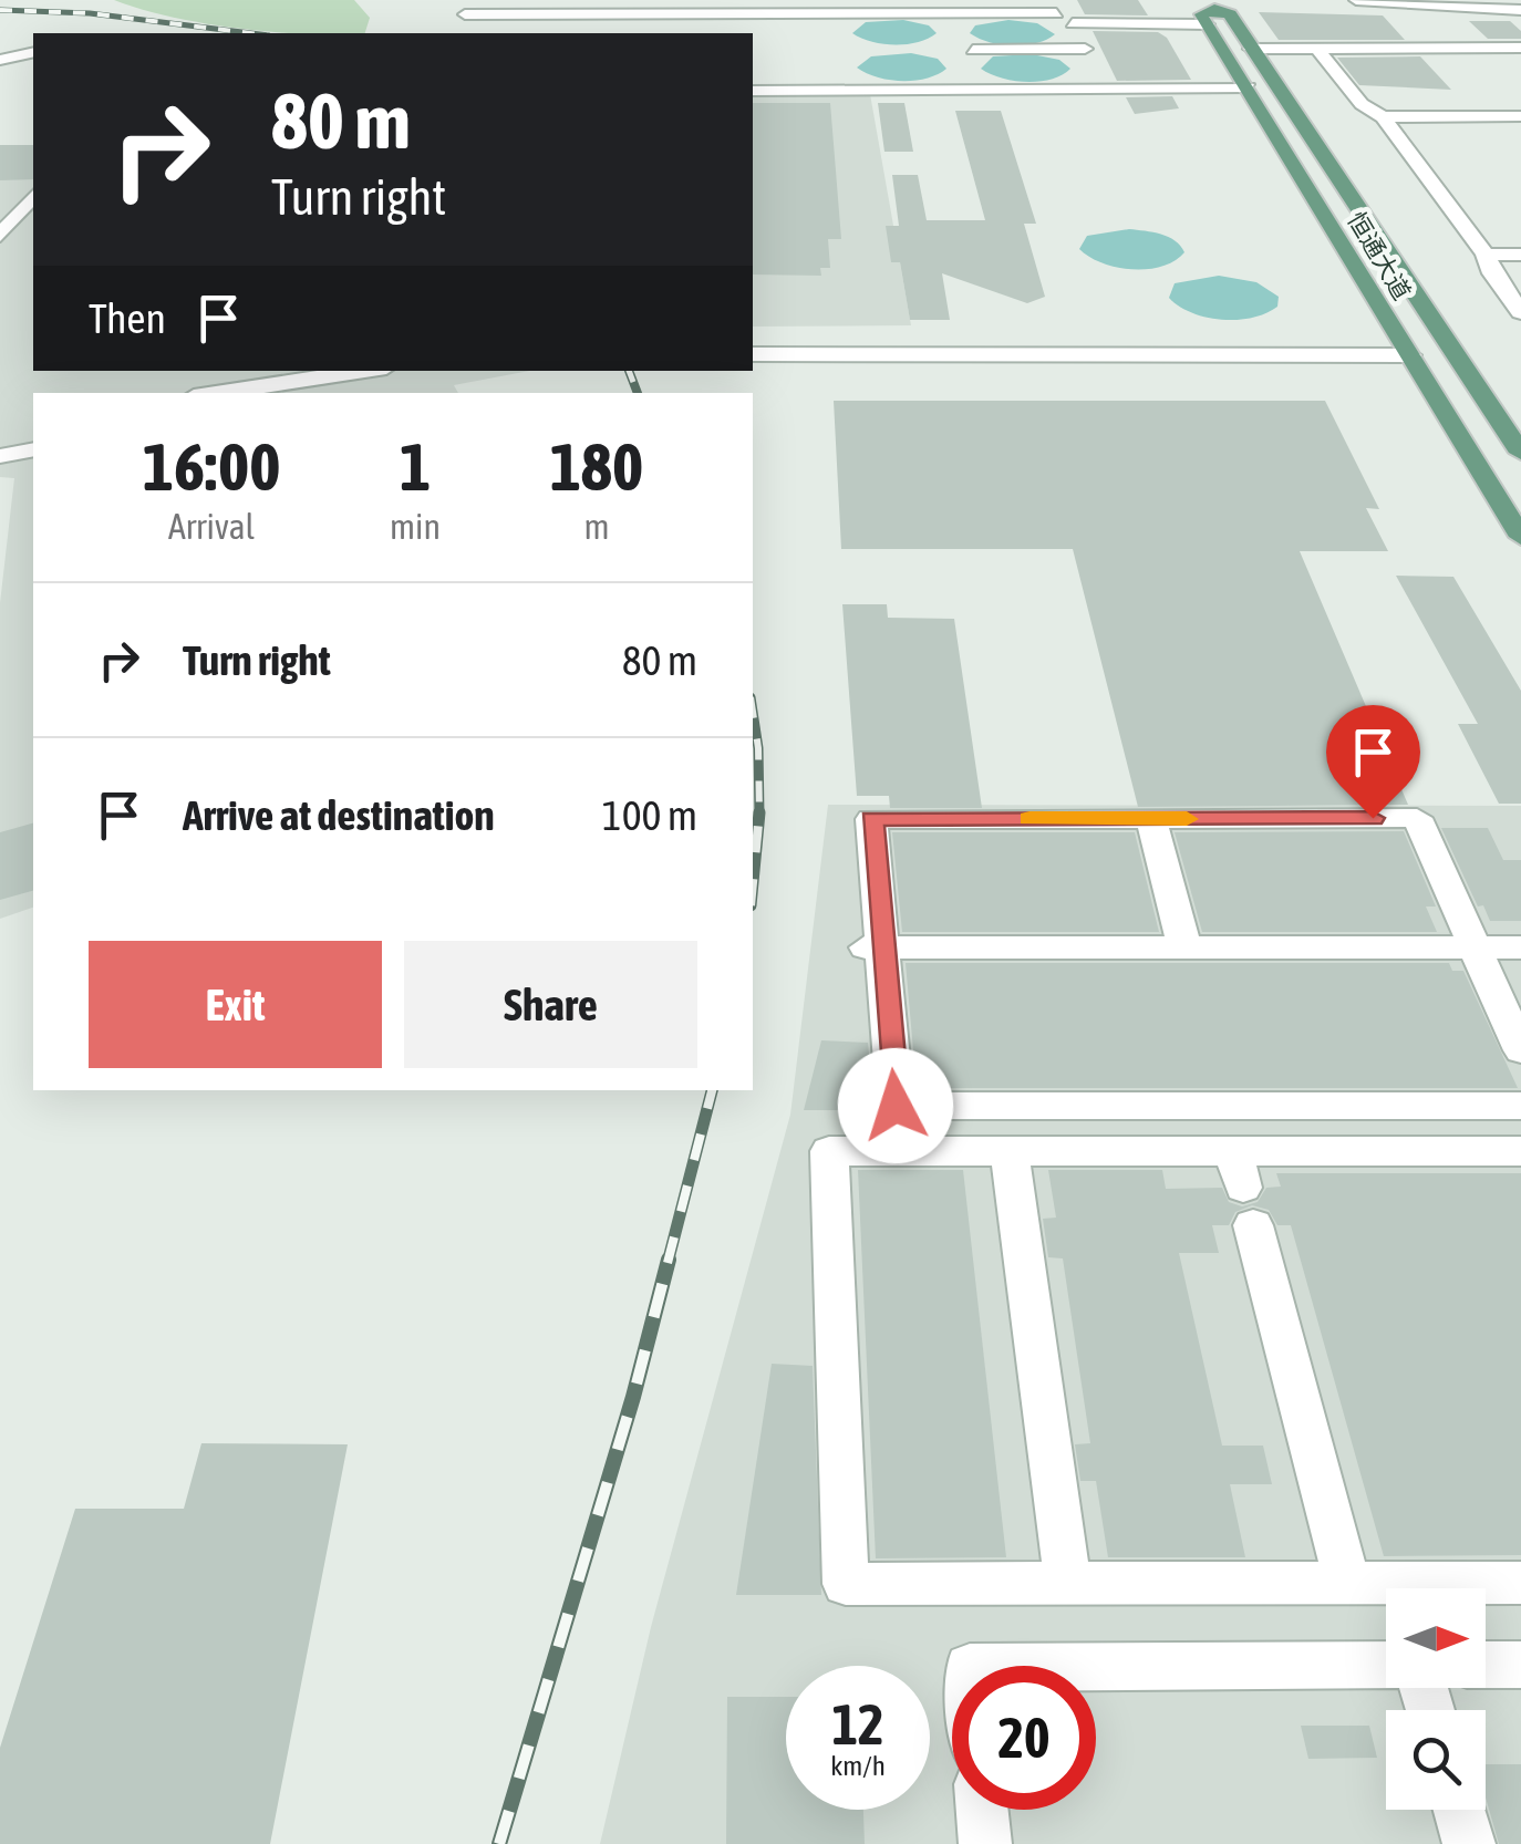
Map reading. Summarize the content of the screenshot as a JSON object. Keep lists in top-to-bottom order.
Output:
{
  "streets": {
    "main road": ["恒通大道"]
  },
  "north": "right",
  "page": {
    "turn": ["80 m", "Turn right"],
    "then": "Then",
    "eta": [
      "16:00",
      "Arrival",
      "1",
      "min",
      "180",
      "m"
    ],
    "list": [
      {
        "name": "Turn right",
        "value": "80 m"
      },
      {
        "name": "Arrive at destination",
        "value": "100 m"
      }
    ],
    "buttons": ["Exit", "Share"],
    "speed": "12 km/h",
    "limit": "20"
  }
}
